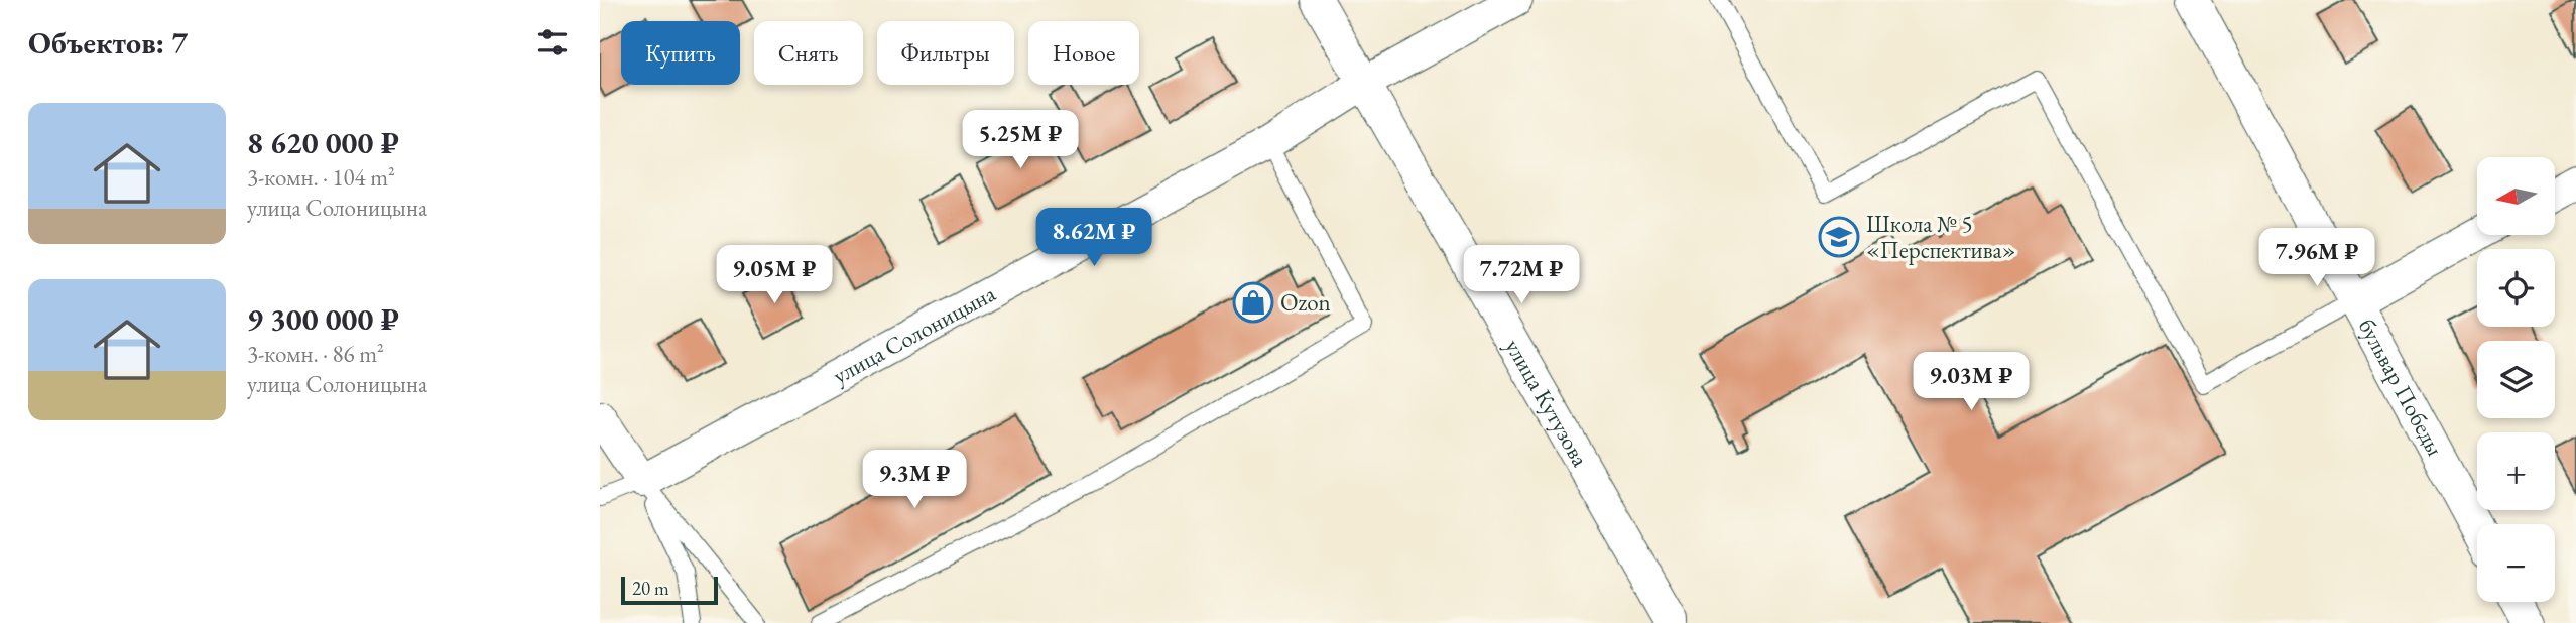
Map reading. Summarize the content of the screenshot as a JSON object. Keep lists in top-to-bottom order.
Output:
{
  "streets": {
    "street": ["улица Солоницына", "бульвар Победы", "улица Кутузова"]
  },
  "crossings": [
    ["улица Солоницына", "улица Кутузова"]
  ],
  "places": {
    "school or university": ["Школа № 5 «Перспектива»"],
    "shop": ["Ozon"]
  },
  "scale_bar": "20 m",
  "north": "left",
  "page": {
    "heading": "Объектов: 7",
    "chip": [
      "Купить",
      "Снять",
      "Фильтры",
      "Новое"
    ],
    "list": [
      {
        "name": "8 620 000 ₽",
        "note": "3-комн. · 104 m² · улица Солоницына"
      },
      {
        "name": "9 300 000 ₽",
        "note": "3-комн. · 86 m² · улица Солоницына"
      }
    ],
    "price": [
      "5.25M ₽",
      "8.62M ₽",
      "7.96M ₽",
      "9.05M ₽",
      "7.72M ₽",
      "9.03M ₽",
      "9.3M ₽"
    ],
    "map_buttons": ["+", "−"],
    "scale": "20 m"
  }
}
